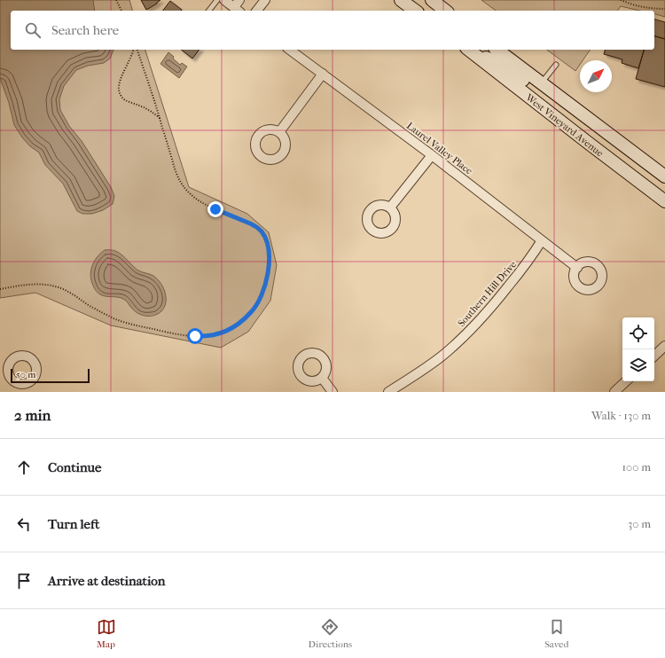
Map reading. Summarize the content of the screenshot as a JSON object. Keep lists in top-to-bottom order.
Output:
{
  "streets": {
    "main road": ["West Vineyard Avenue"],
    "street": ["Laurel Valley Place", "Southern Hill Drive"]
  },
  "crossings": [
    ["Laurel Valley Place", "Southern Hill Drive"]
  ],
  "scale_bar": "50 m",
  "north": "top right",
  "page": {
    "search": "Search here",
    "scale": "50 m",
    "heading": ["2 min", "Walk · 130 m"],
    "list": [
      ["Continue", "100 m"],
      ["Turn left", "30 m"],
      "Arrive at destination"
    ],
    "nav": ["Map", "Directions", "Saved"]
  }
}
